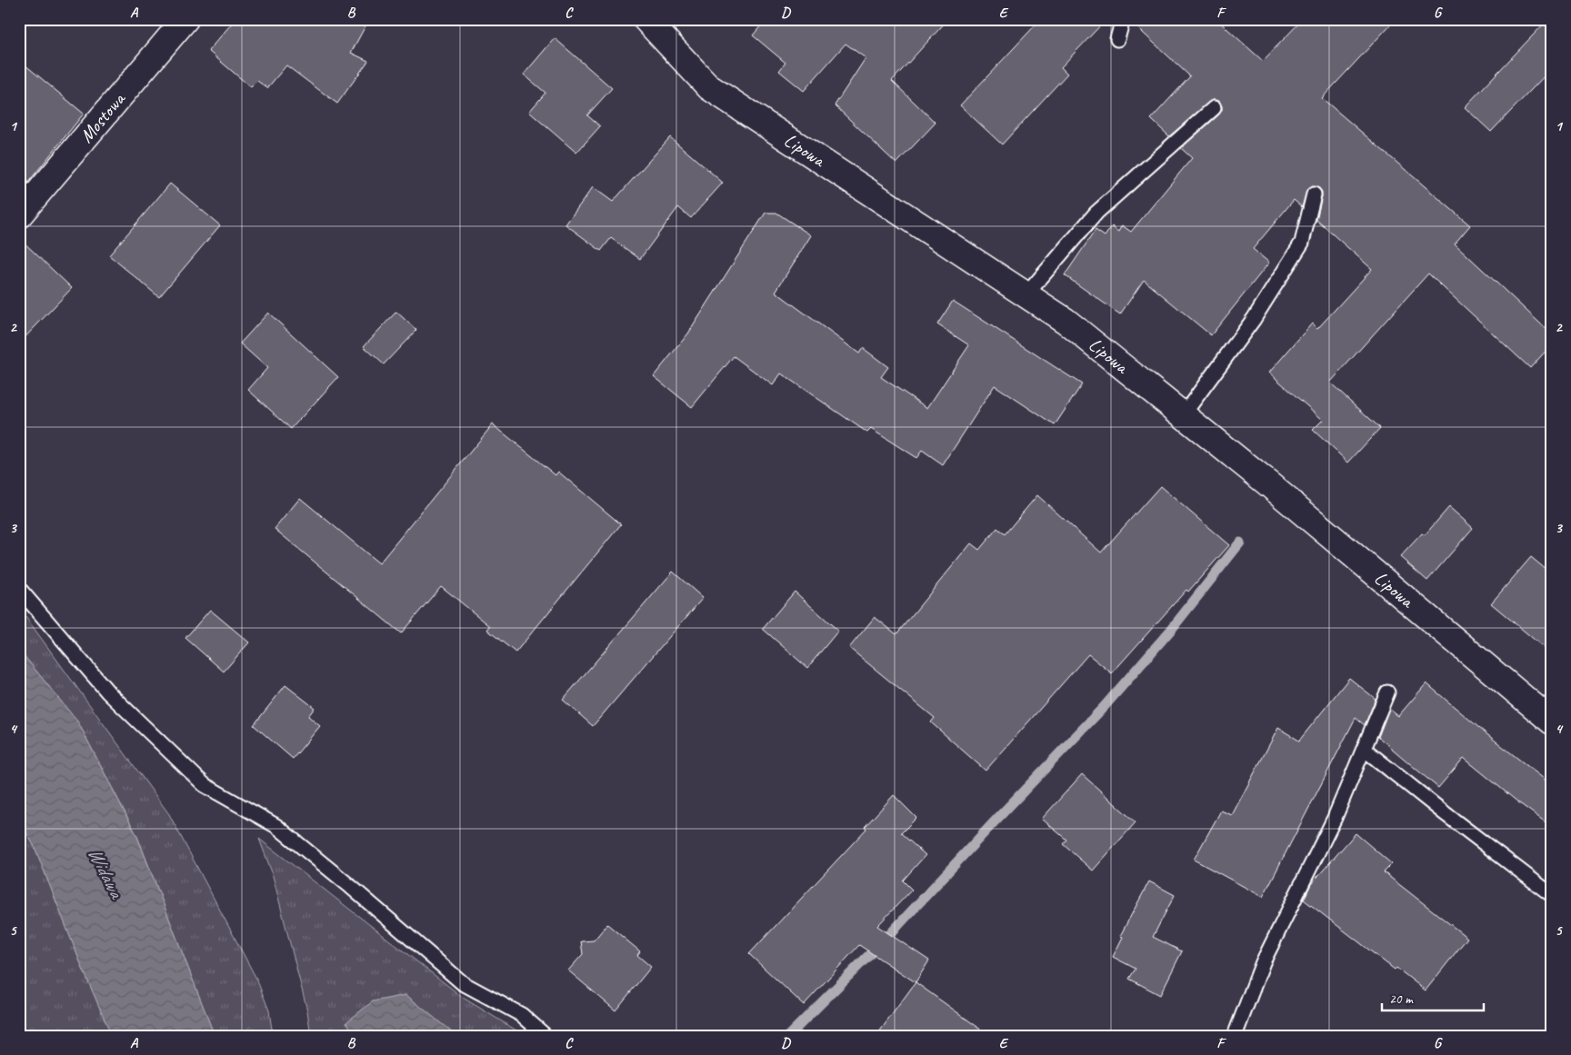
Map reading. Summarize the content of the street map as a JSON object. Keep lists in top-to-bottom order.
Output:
{
  "streets": {
    "street": ["Mostowa", "Lipowa"]
  },
  "water": ["Widawa"],
  "scale_bar": "20 m",
  "grid": {
    "columns": [
      "A",
      "B",
      "C",
      "D",
      "E",
      "F",
      "G"
    ],
    "rows": [
      "1",
      "2",
      "3",
      "4",
      "5"
    ]
  }
}
